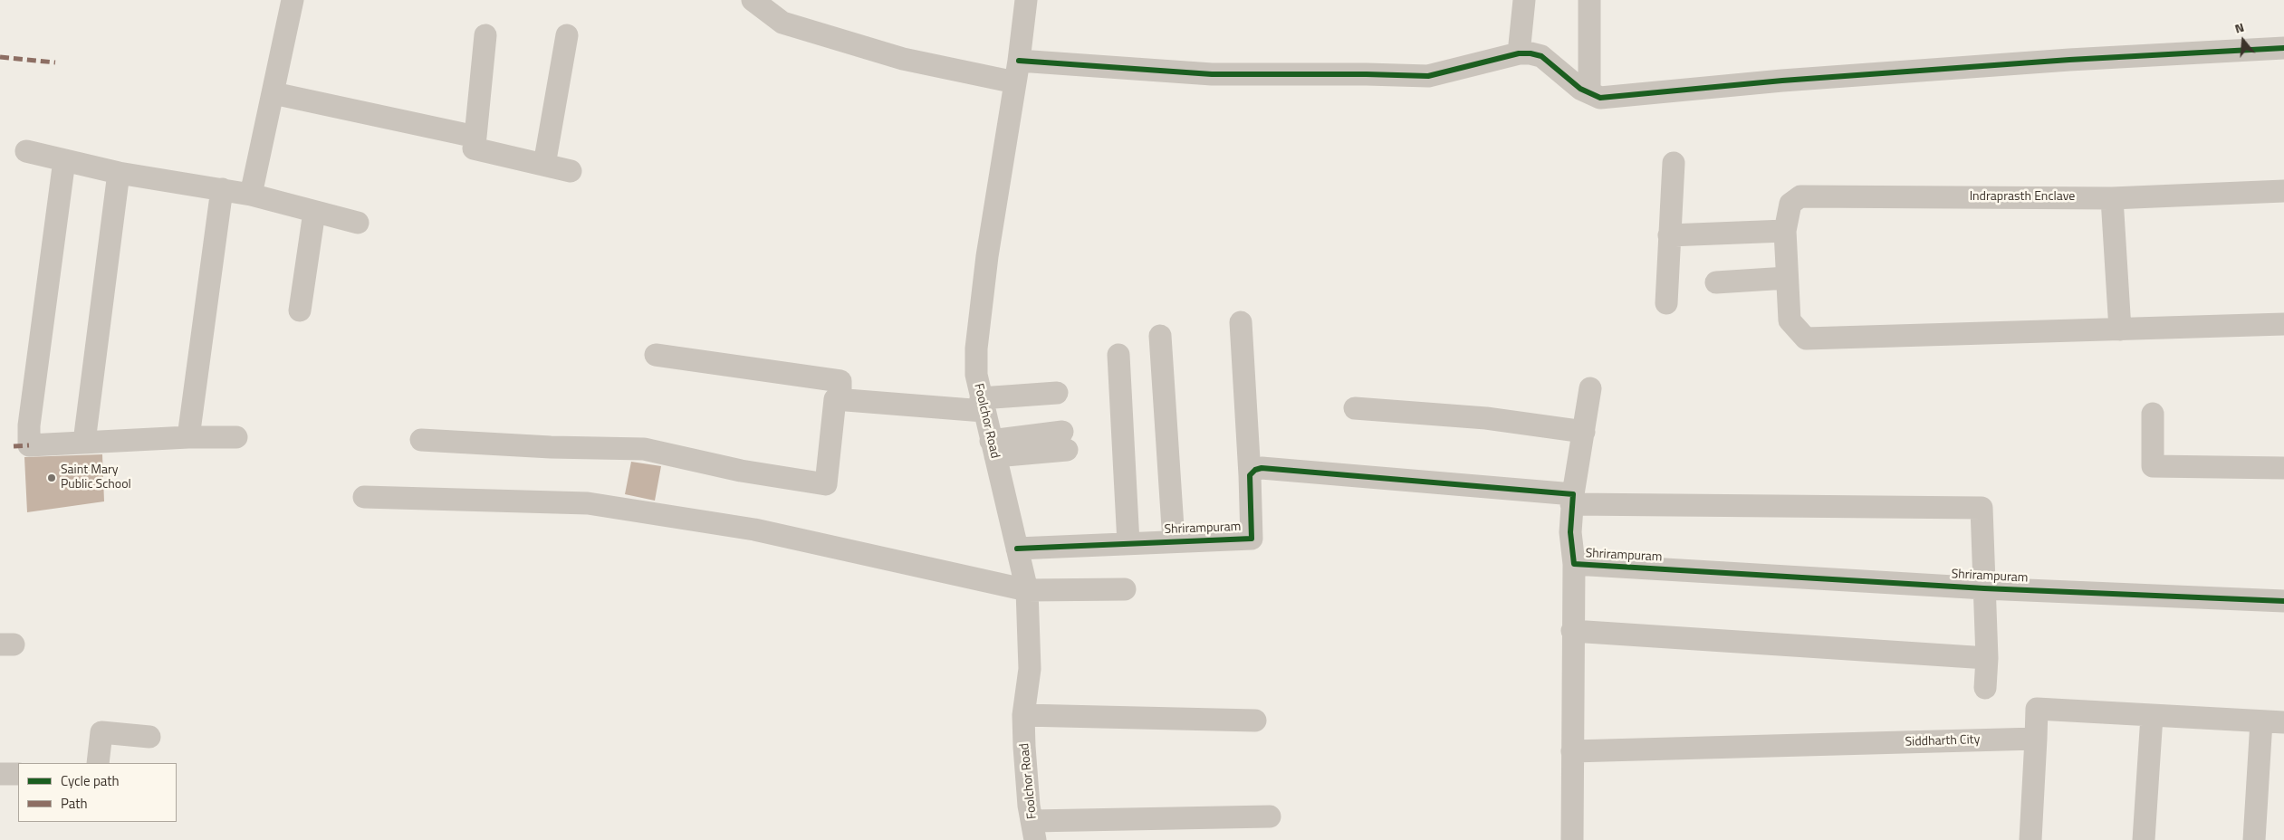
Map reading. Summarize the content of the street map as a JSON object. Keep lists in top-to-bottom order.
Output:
{
  "streets": {
    "street": [
      "Indraprasth Enclave",
      "Foolchor Road",
      "Shrirampuram",
      "Siddharth City"
    ]
  },
  "crossings": [
    ["Foolchor Road", "Shrirampuram"]
  ],
  "places": ["Saint Mary Public School"],
  "legend": ["Cycle path", "Path"],
  "north": "top"
}
